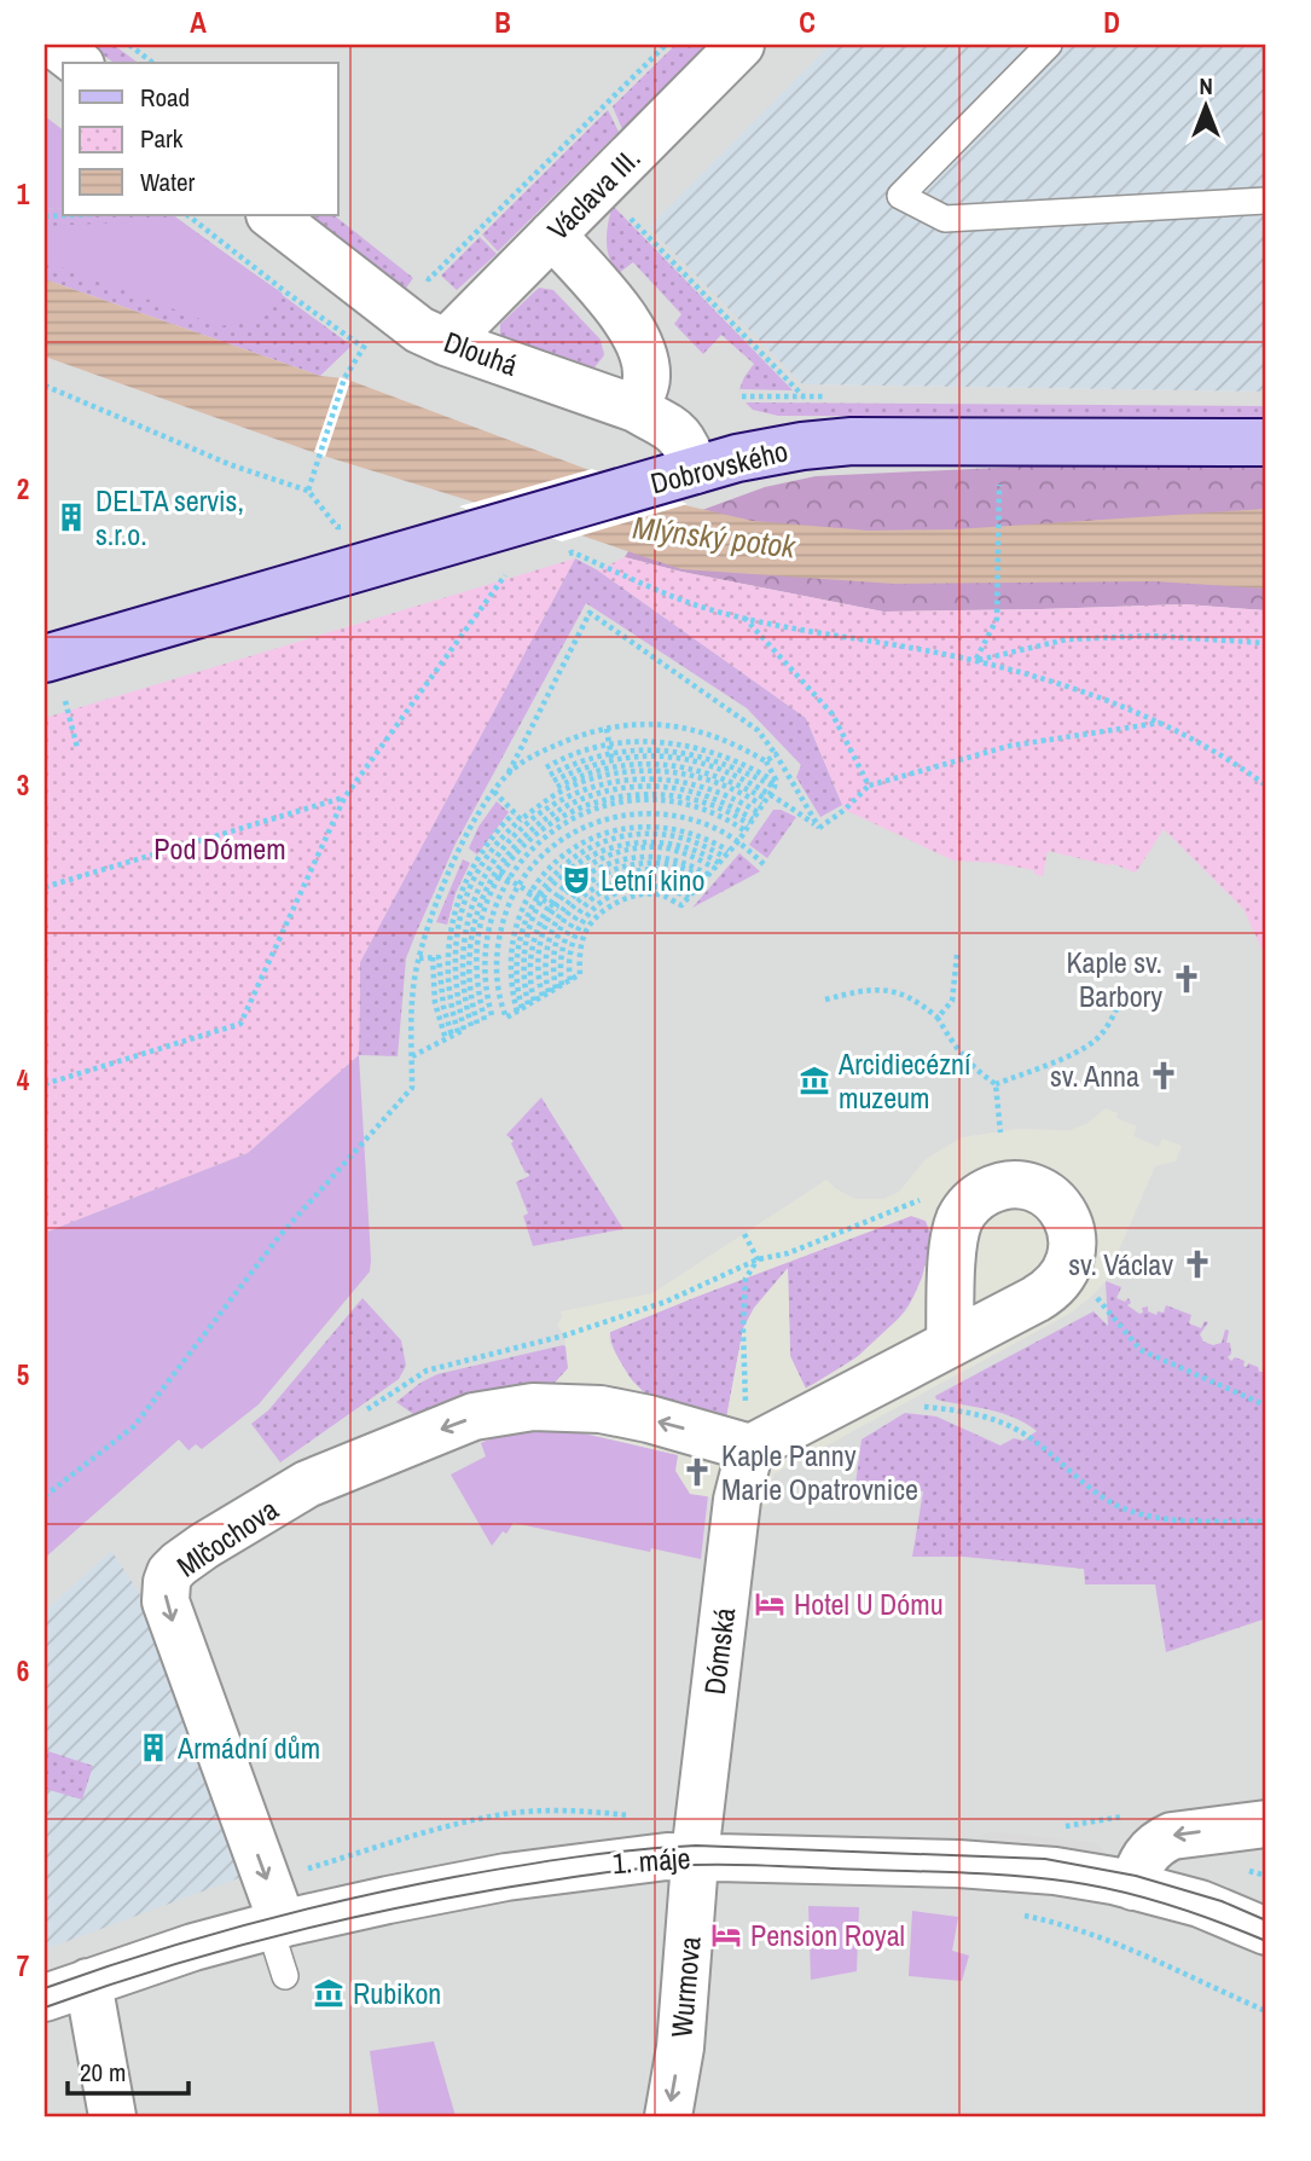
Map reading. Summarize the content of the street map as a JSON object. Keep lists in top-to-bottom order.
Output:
{
  "streets": {
    "main road": ["Dobrovského"],
    "street": [
      "Václava III.",
      "Dlouhá",
      "Mlčochova",
      "Dómská",
      "1. máje",
      "Wurmova"
    ]
  },
  "crossings": [
    ["Václava III.", "Dlouhá"],
    ["Dlouhá", "Dobrovského"],
    ["Mlčochova", "Dómská"],
    ["Mlčochova", "1. máje"],
    ["Dómská", "1. máje"],
    ["Dómská", "Wurmova"],
    ["1. máje", "Wurmova"]
  ],
  "one_way": ["Wurmova"],
  "water": ["Mlýnský potok"],
  "parks": ["Pod Dómem"],
  "places": {
    "building": ["DELTA servis, s.r.o.", "Armádní dům"],
    "theatre": ["Letní kino"],
    "church": [
      "Kaple sv. Barbory",
      "sv. Anna",
      "sv. Václav",
      "Kaple Panny Marie Opatrovnice"
    ],
    "museum": ["Arcidiecézní muzeum", "Rubikon"],
    "hotel": ["Hotel U Dómu", "Pension Royal"]
  },
  "legend": ["Road", "Park", "Water"],
  "scale_bar": "20 m",
  "north": "top",
  "grid": {
    "columns": [
      "A",
      "B",
      "C",
      "D"
    ],
    "rows": [
      "1",
      "2",
      "3",
      "4",
      "5",
      "6",
      "7"
    ]
  }
}
